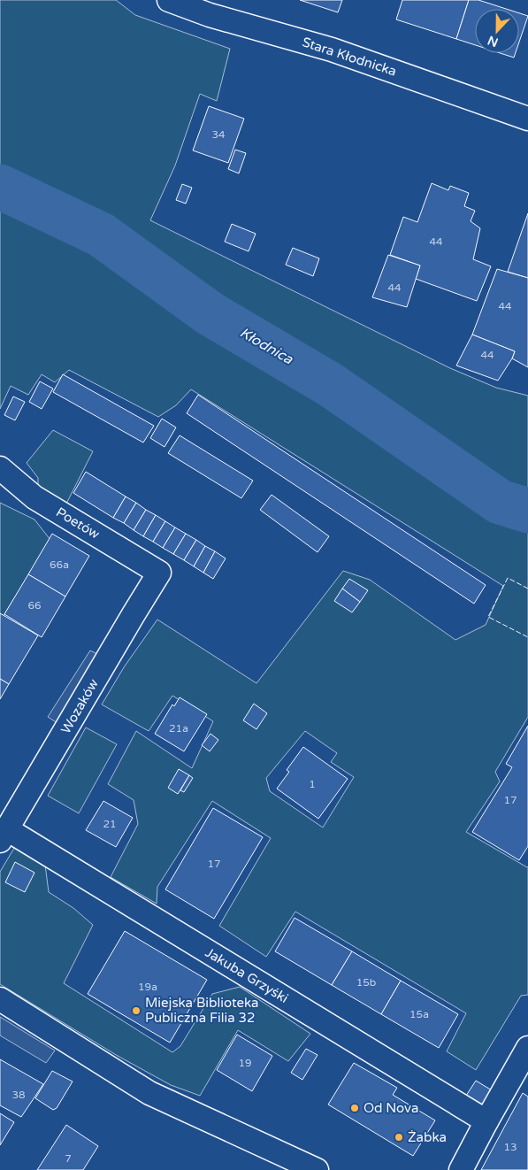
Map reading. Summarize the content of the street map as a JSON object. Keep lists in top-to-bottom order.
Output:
{
  "streets": {
    "street": [
      "Stara Kłodnicka",
      "Poetów",
      "Wozaków",
      "Jakuba Grzyśki"
    ]
  },
  "crossings": [
    ["Poetów", "Wozaków"],
    ["Wozaków", "Jakuba Grzyśki"]
  ],
  "water": ["Kłodnica"],
  "places": ["Miejska Biblioteka Publiczna Filia 32", "Od Nova", "Żabka"],
  "house_numbers": [
    "34",
    "44",
    "44",
    "44",
    "44",
    "66a",
    "66",
    "21a",
    "1",
    "17",
    "21",
    "17",
    "15b",
    "19a",
    "15a",
    "19",
    "38",
    "13",
    "7"
  ],
  "north": "bottom"
}
